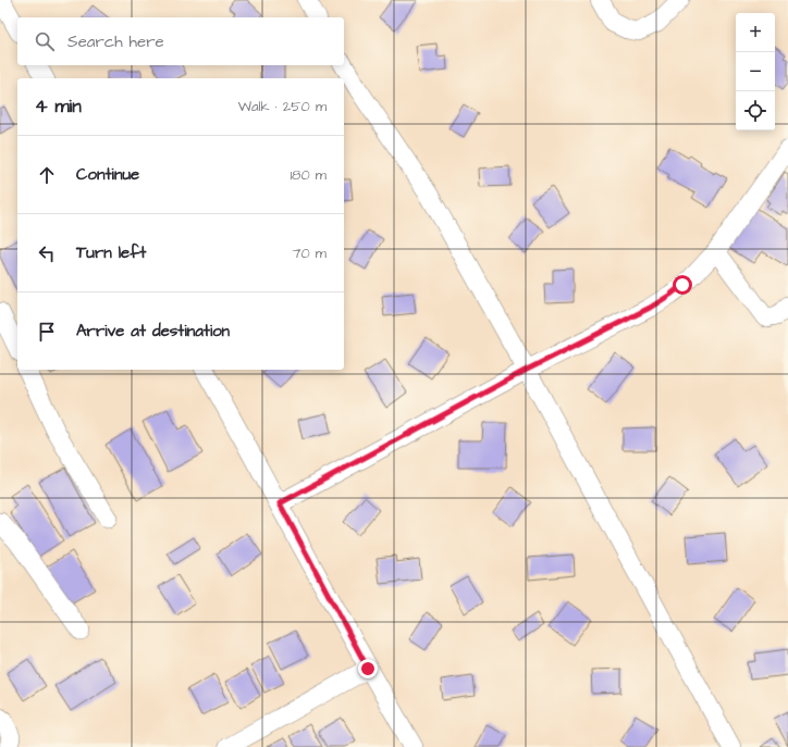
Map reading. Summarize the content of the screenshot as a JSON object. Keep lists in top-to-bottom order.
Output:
{
  "page": {
    "map_buttons": ["+", "−"],
    "search": "Search here",
    "heading": ["4 min", "Walk · 250 m"],
    "list": [
      ["Continue", "180 m"],
      ["Turn left", "70 m"],
      "Arrive at destination"
    ]
  }
}
